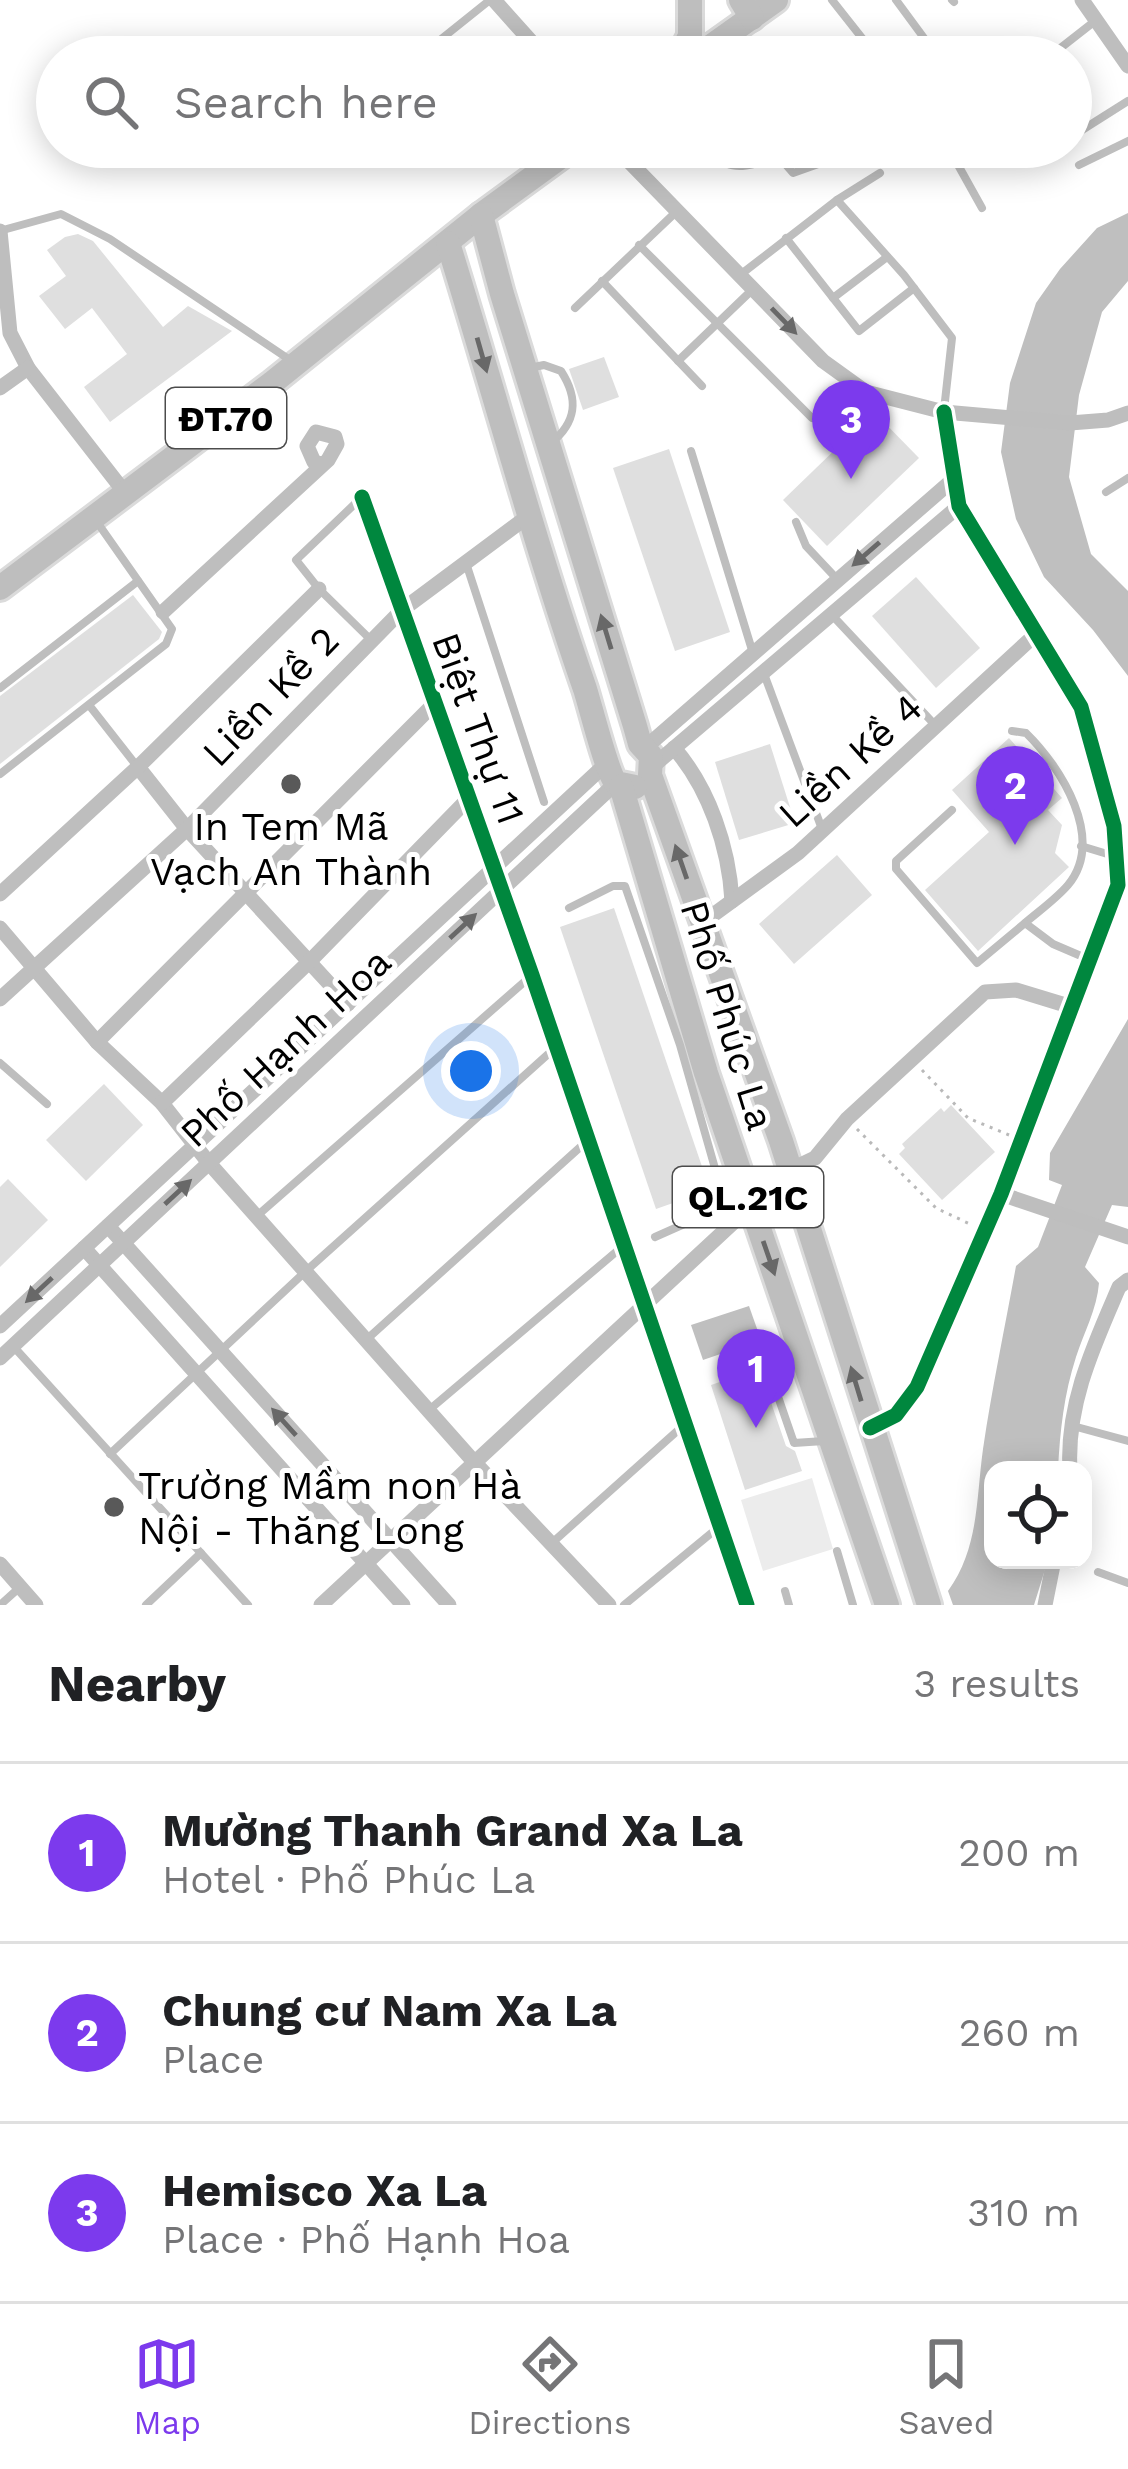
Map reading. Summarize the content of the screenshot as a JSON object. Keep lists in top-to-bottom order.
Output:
{
  "streets": {
    "main road": ["ĐT.70", "Phố Phúc La", "QL.21C"],
    "street": [
      "Liền Kề 2",
      "Biệt Thự 11",
      "Liền Kề 4",
      "Phố Hạnh Hoa"
    ]
  },
  "crossings": [
    ["ĐT.70", "Phố Phúc La"],
    ["Liền Kề 2", "Biệt Thự 11"],
    ["Liền Kề 2", "Phố Phúc La"],
    ["Biệt Thự 11", "Phố Hạnh Hoa"],
    ["Liền Kề 4", "Phố Phúc La"],
    ["Phố Phúc La", "Phố Hạnh Hoa"]
  ],
  "places": ["In Tem Mã Vạch An Thành", "Trường Mầm non Hà Nội - Thăng Long"],
  "page": {
    "search": "Search here",
    "pins": ["3", "2", "1"],
    "heading": ["Nearby", "3 results"],
    "list": [
      {
        "mark": "1",
        "name": "Mường Thanh Grand Xa La",
        "note": "Hotel · Phố Phúc La",
        "value": "200 m"
      },
      {
        "mark": "2",
        "name": "Chung cư Nam Xa La",
        "note": "Place",
        "value": "260 m"
      },
      {
        "mark": "3",
        "name": "Hemisco Xa La",
        "note": "Place · Phố Hạnh Hoa",
        "value": "310 m"
      }
    ],
    "nav": ["Map", "Directions", "Saved"]
  }
}
